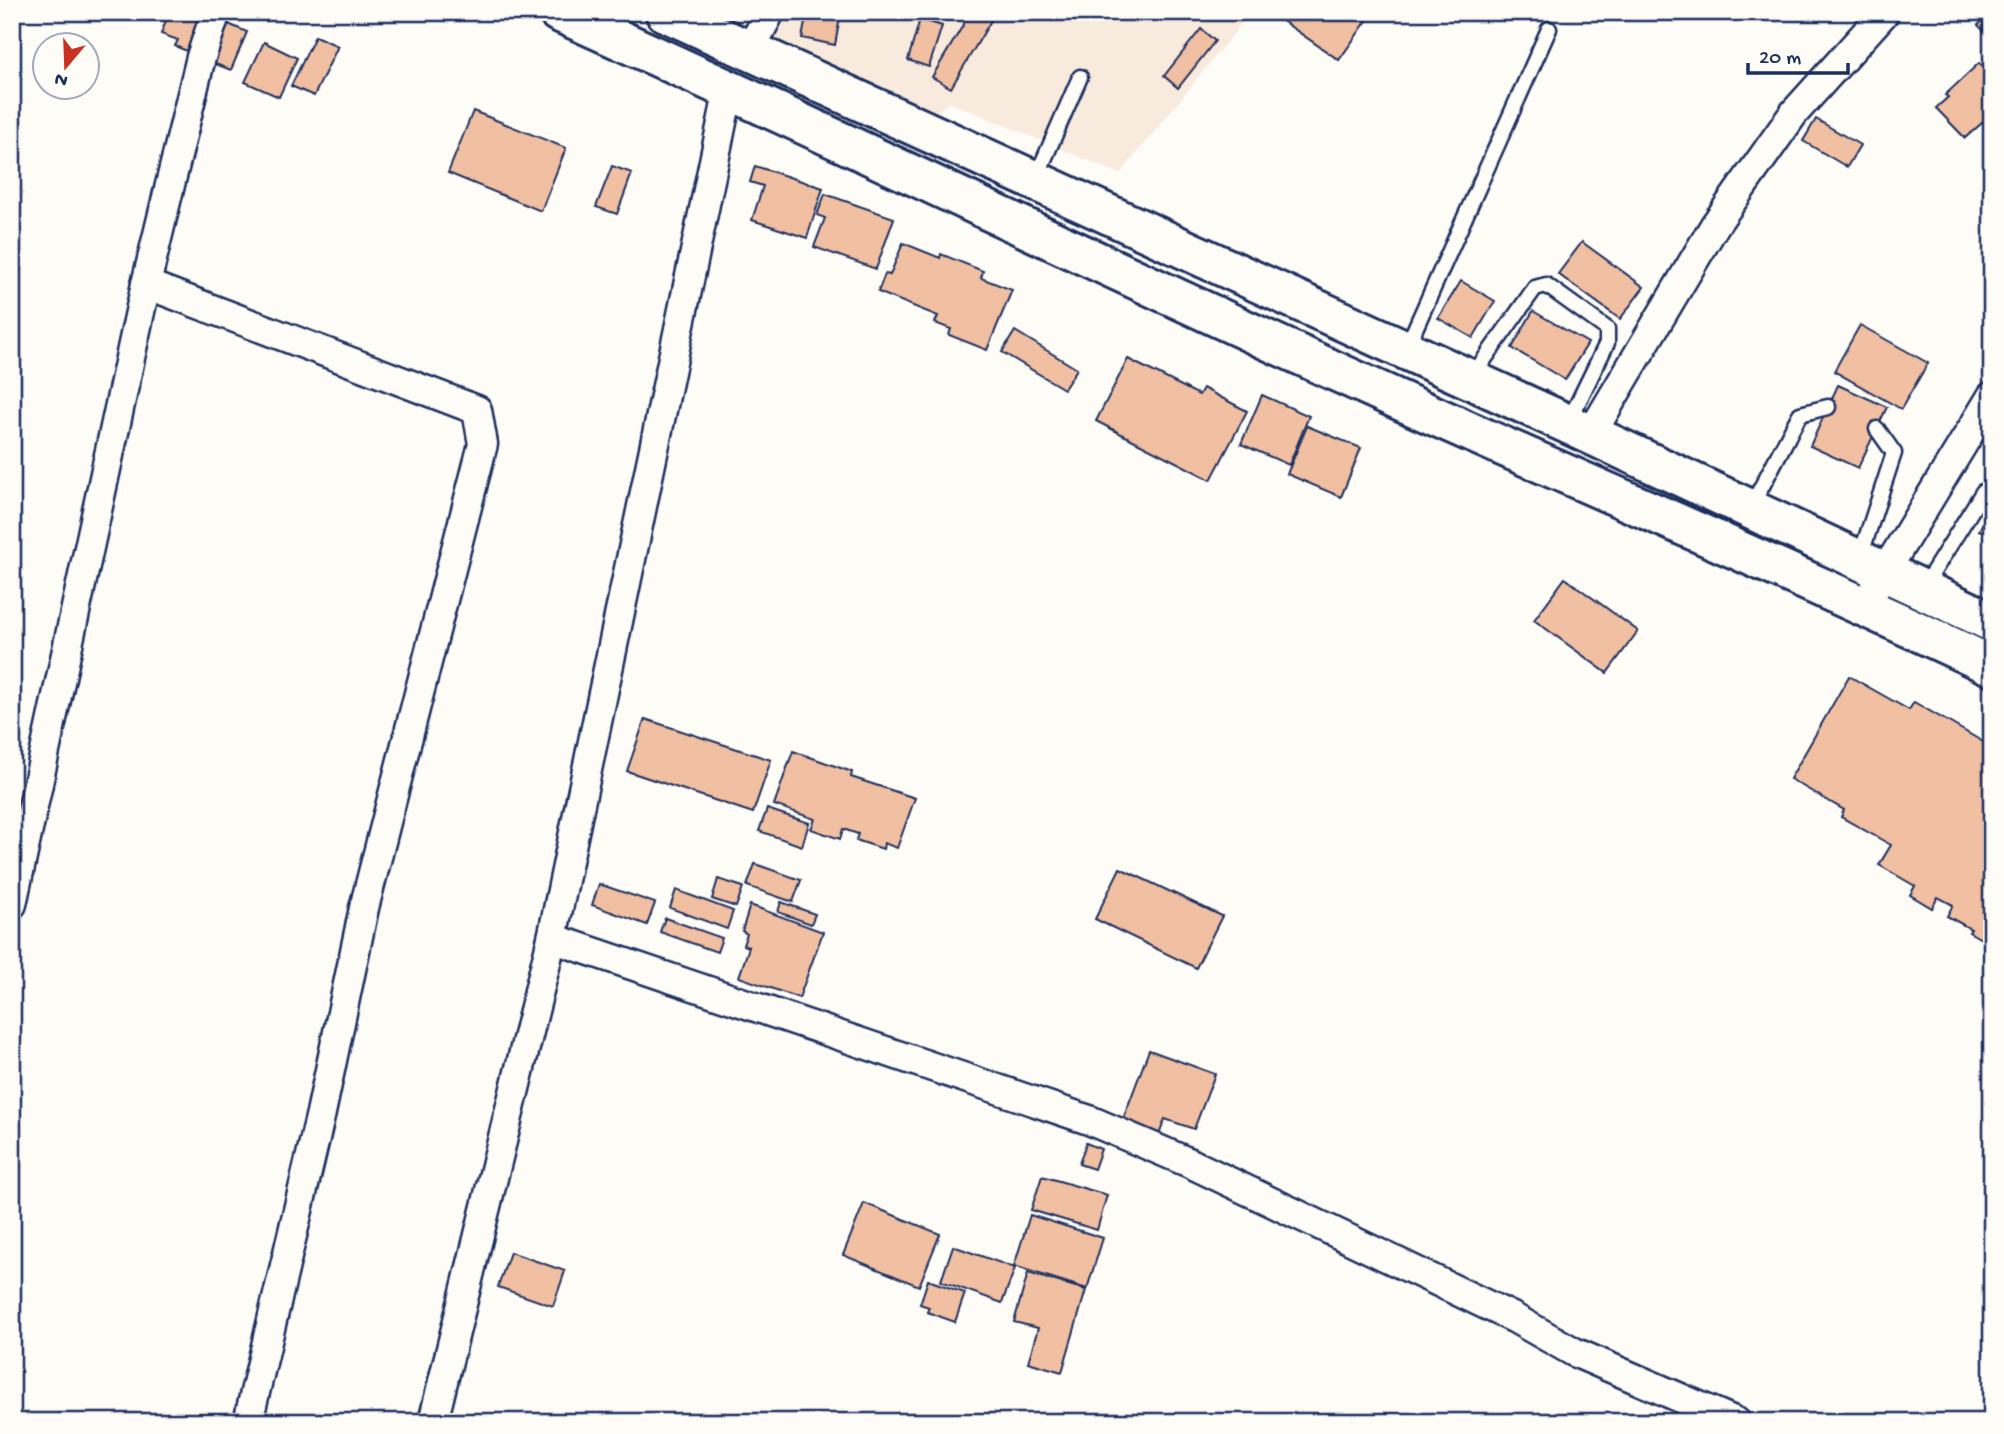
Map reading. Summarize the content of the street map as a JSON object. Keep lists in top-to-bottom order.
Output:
{
  "scale_bar": "20 m",
  "north": "bottom"
}
